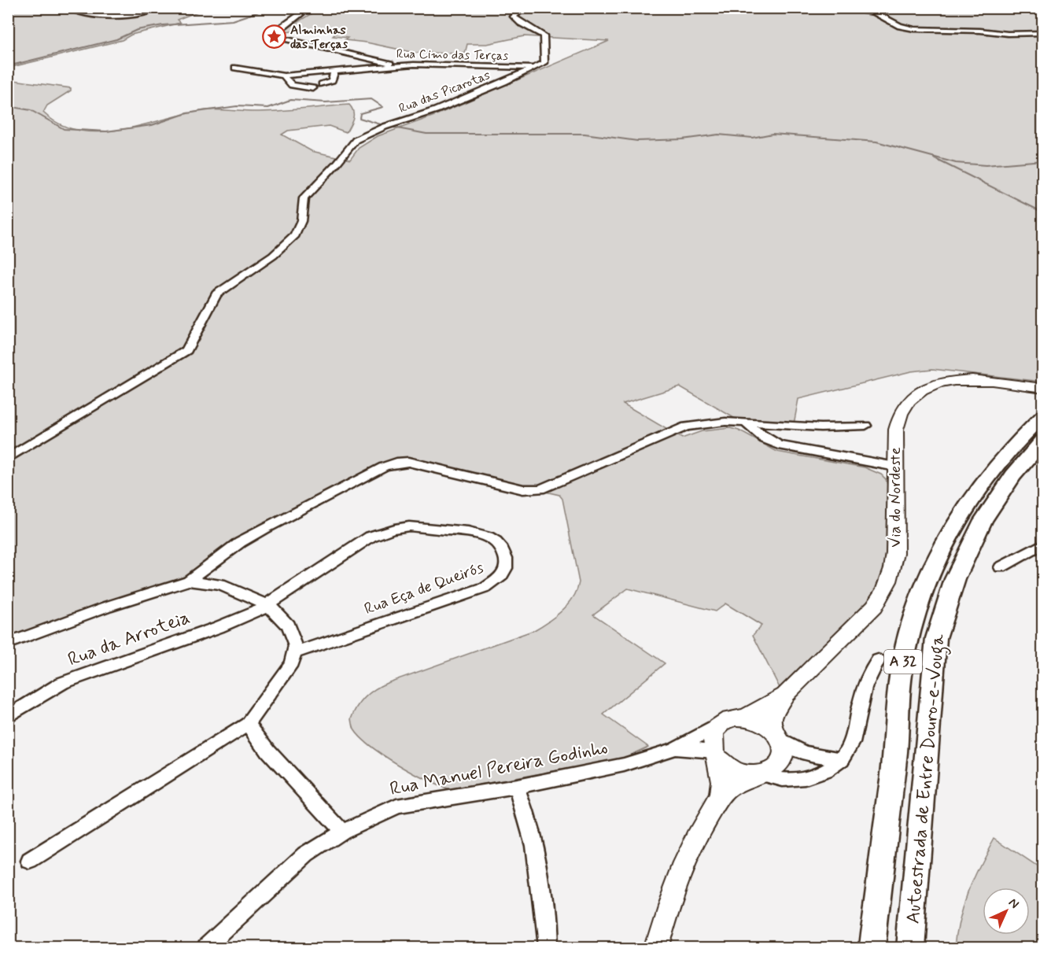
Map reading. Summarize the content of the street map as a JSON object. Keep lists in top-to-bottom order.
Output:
{
  "streets": {
    "highway": ["A 32", "Autoestrada de Entre Douro-e-Vouga"],
    "main road": ["Via do Nordeste"],
    "street": [
      "Rua Cimo das Terças",
      "Rua das Picarotas",
      "Rua Eça de Queirós",
      "Rua da Arroteia",
      "Rua Manuel Pereira Godinho"
    ]
  },
  "crossings": [
    ["Rua Cimo das Terças", "Rua das Picarotas"],
    ["Rua Eça de Queirós", "Rua da Arroteia"]
  ],
  "places": {
    "place": ["Alminhas das Terças"]
  },
  "north": "top right"
}
